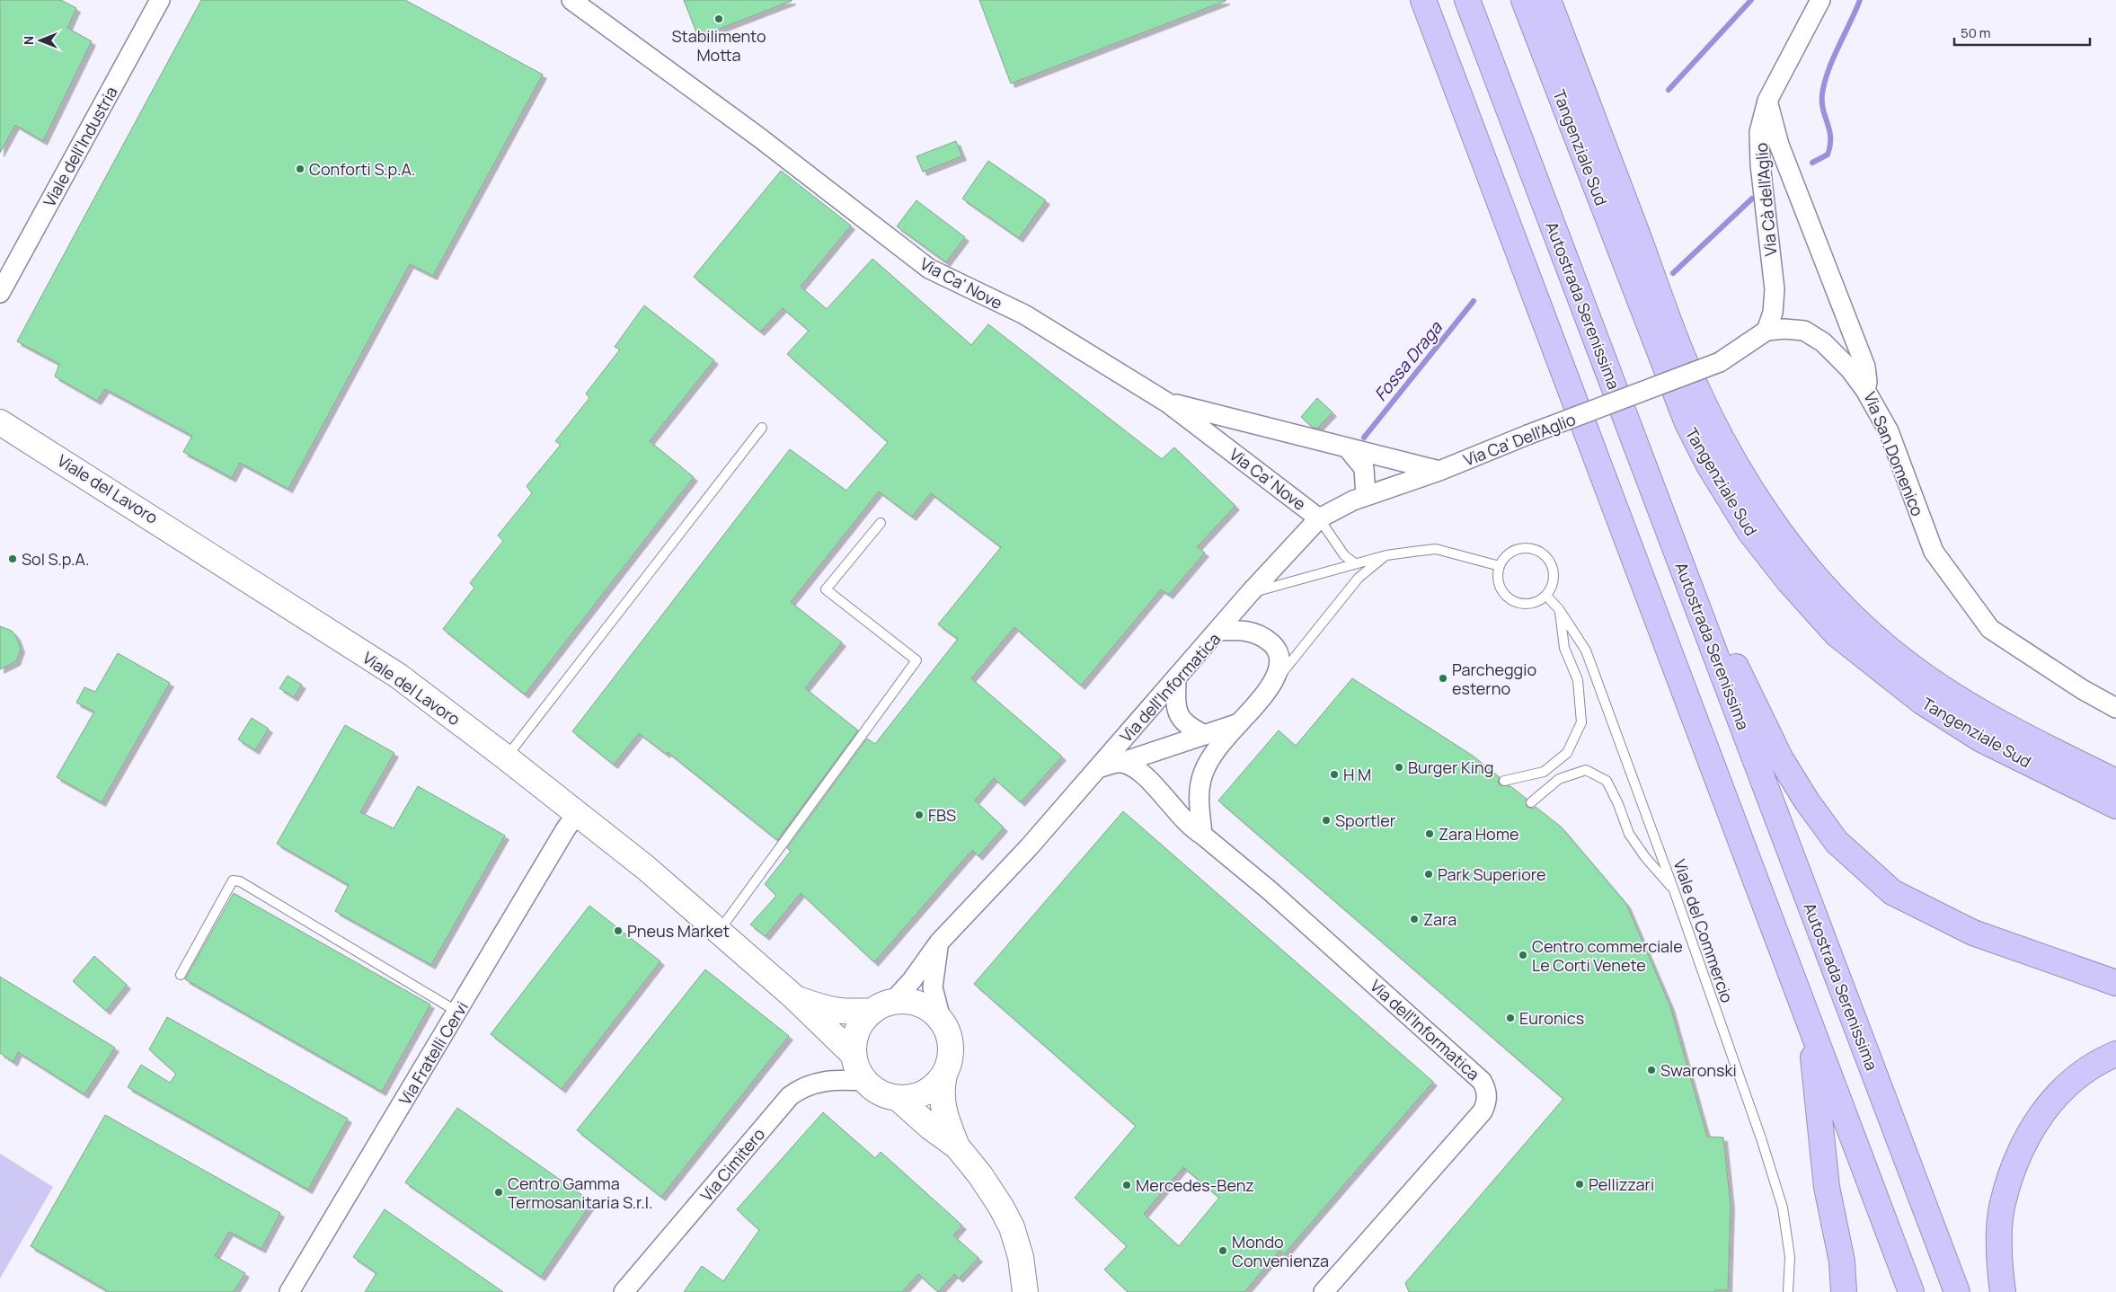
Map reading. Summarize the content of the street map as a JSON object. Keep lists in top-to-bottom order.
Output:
{
  "streets": {
    "highway": ["Tangenziale Sud", "Autostrada Serenissima"],
    "street": [
      "Viale dell'Industria",
      "Via Cà dell'Aglio",
      "Via Ca' Nove",
      "Via Ca' Dell'Aglio",
      "Via San Domenico",
      "Viale del Lavoro",
      "Via dell'Informatica",
      "Via Fratelli Cervi",
      "Via Cimitero"
    ],
    "lane": ["Viale del Commercio"]
  },
  "crossings": [
    ["Via Cà dell'Aglio", "Via Ca' Dell'Aglio"],
    ["Via Cà dell'Aglio", "Via San Domenico"],
    ["Via Ca' Nove", "Via Ca' Dell'Aglio"],
    ["Viale del Lavoro", "Via dell'Informatica"],
    ["Viale del Lavoro", "Via Fratelli Cervi"],
    ["Viale del Lavoro", "Via Cimitero"],
    ["Via dell'Informatica", "Via Cimitero"]
  ],
  "water": ["Fossa Draga"],
  "places": [
    "Stabilimento Motta",
    "Conforti S.p.A.",
    "Sol S.p.A.",
    "Parcheggio esterno",
    "Burger King",
    "H M",
    "FBS",
    "Sportler",
    "Zara Home",
    "Park Superiore",
    "Zara",
    "Pneus Market",
    "Centro commerciale Le Corti Venete",
    "Euronics",
    "Swaronski",
    "Pellizzari",
    "Mercedes-Benz",
    "Centro Gamma Termosanitaria S.r.l.",
    "Mondo Convenienza"
  ],
  "scale_bar": "50 m",
  "north": "left"
}
